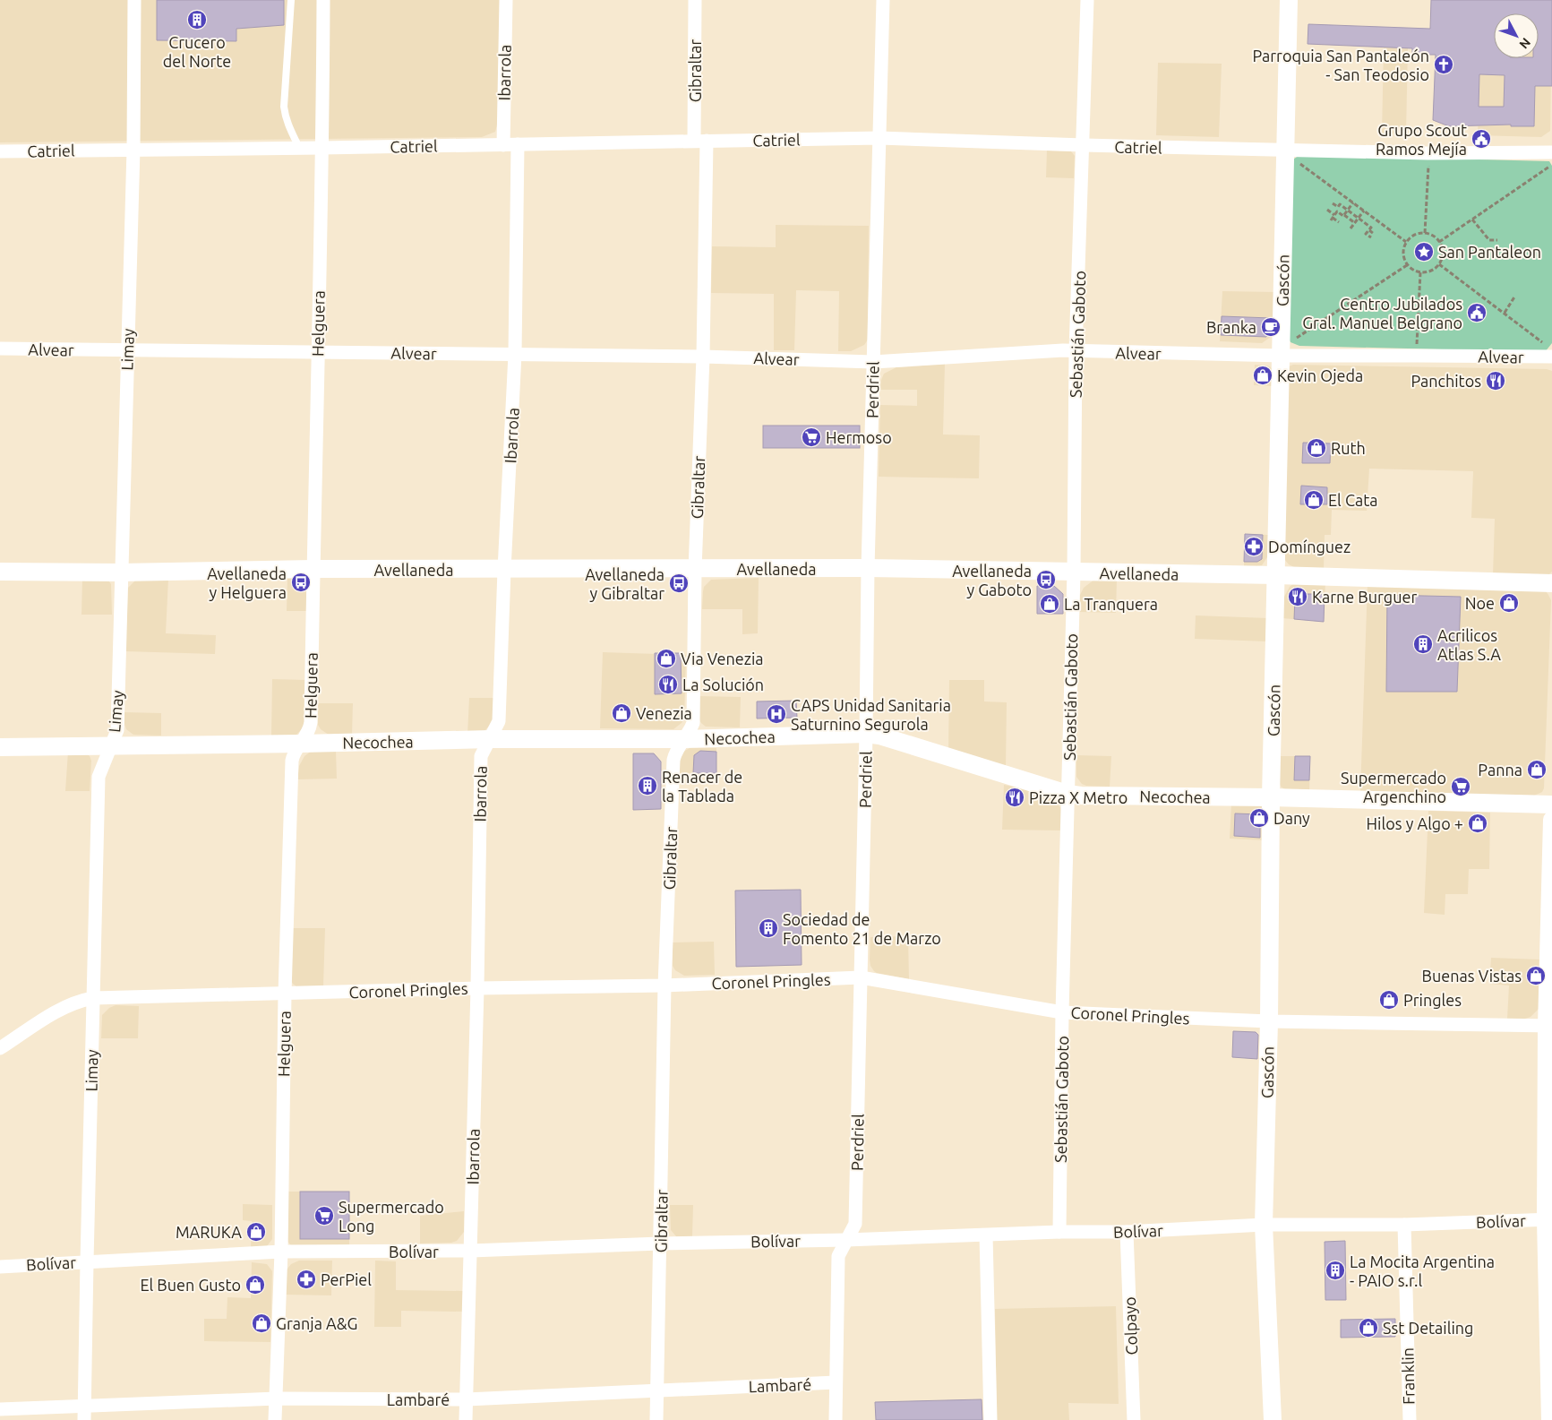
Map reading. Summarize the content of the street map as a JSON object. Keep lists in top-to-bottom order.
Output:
{
  "streets": {
    "street": [
      "Gibraltar",
      "Ibarrola",
      "Catriel",
      "Gascón",
      "Helguera",
      "Sebastián Gaboto",
      "Alvear",
      "Limay",
      "Perdriel",
      "Avellaneda",
      "Necochea",
      "Coronel Pringles",
      "Bolívar",
      "Colpayo",
      "Franklin",
      "Lambaré"
    ]
  },
  "crossings": [
    ["Gibraltar", "Catriel"],
    ["Gibraltar", "Alvear"],
    ["Gibraltar", "Avellaneda"],
    ["Gibraltar", "Necochea"],
    ["Gibraltar", "Coronel Pringles"],
    ["Gibraltar", "Bolívar"],
    ["Gibraltar", "Lambaré"],
    ["Ibarrola", "Catriel"],
    ["Ibarrola", "Alvear"],
    ["Ibarrola", "Avellaneda"],
    ["Ibarrola", "Necochea"],
    ["Ibarrola", "Coronel Pringles"],
    ["Ibarrola", "Bolívar"],
    ["Ibarrola", "Lambaré"],
    ["Catriel", "Gascón"],
    ["Catriel", "Helguera"],
    ["Catriel", "Sebastián Gaboto"],
    ["Catriel", "Limay"],
    ["Catriel", "Perdriel"],
    ["Gascón", "Alvear"],
    ["Gascón", "Avellaneda"],
    ["Gascón", "Necochea"],
    ["Gascón", "Coronel Pringles"],
    ["Gascón", "Bolívar"],
    ["Helguera", "Alvear"],
    ["Helguera", "Avellaneda"],
    ["Helguera", "Necochea"],
    ["Helguera", "Coronel Pringles"],
    ["Helguera", "Bolívar"],
    ["Helguera", "Lambaré"],
    ["Sebastián Gaboto", "Alvear"],
    ["Sebastián Gaboto", "Avellaneda"],
    ["Sebastián Gaboto", "Necochea"],
    ["Sebastián Gaboto", "Coronel Pringles"],
    ["Sebastián Gaboto", "Bolívar"],
    ["Alvear", "Limay"],
    ["Alvear", "Perdriel"],
    ["Limay", "Avellaneda"],
    ["Limay", "Necochea"],
    ["Limay", "Coronel Pringles"],
    ["Limay", "Bolívar"],
    ["Limay", "Lambaré"],
    ["Perdriel", "Avellaneda"],
    ["Perdriel", "Necochea"],
    ["Perdriel", "Coronel Pringles"],
    ["Perdriel", "Bolívar"],
    ["Perdriel", "Lambaré"],
    ["Bolívar", "Colpayo"],
    ["Bolívar", "Franklin"]
  ],
  "places": {
    "building": [
      "Crucero del Norte",
      "Acrilicos Atlas S.A",
      "Renacer de la Tablada",
      "Sociedad de Fomento 21 de Marzo",
      "La Mocita Argentina - PAIO s.r.l"
    ],
    "church": ["Parroquia San Pantaleón - San Teodosio"],
    "public building": ["Grupo Scout Ramos Mejía", "Centro Jubilados Gral. Manuel Belgrano"],
    "place": ["San Pantaleon"],
    "cafe": ["Branka"],
    "shop": [
      "Kevin Ojeda",
      "Ruth",
      "El Cata",
      "Noe",
      "La Tranquera",
      "Via Venezia",
      "Venezia",
      "Panna",
      "Dany",
      "Hilos y Algo +",
      "Buenas Vistas",
      "Pringles",
      "MARUKA",
      "El Buen Gusto",
      "Granja A&G",
      "Sst Detailing"
    ],
    "restaurant": [
      "Panchitos",
      "Karne Burguer",
      "La Solución",
      "Pizza X Metro"
    ],
    "supermarket": ["Hermoso", "Supermercado Argenchino", "Supermercado Long"],
    "pharmacy": ["Domínguez", "PerPiel"],
    "bus stop": ["Avellaneda y Gaboto", "Avellaneda y Helguera", "Avellaneda y Gibraltar"],
    "hospital": ["CAPS Unidad Sanitaria Saturnino Segurola"]
  },
  "north": "bottom right"
}
